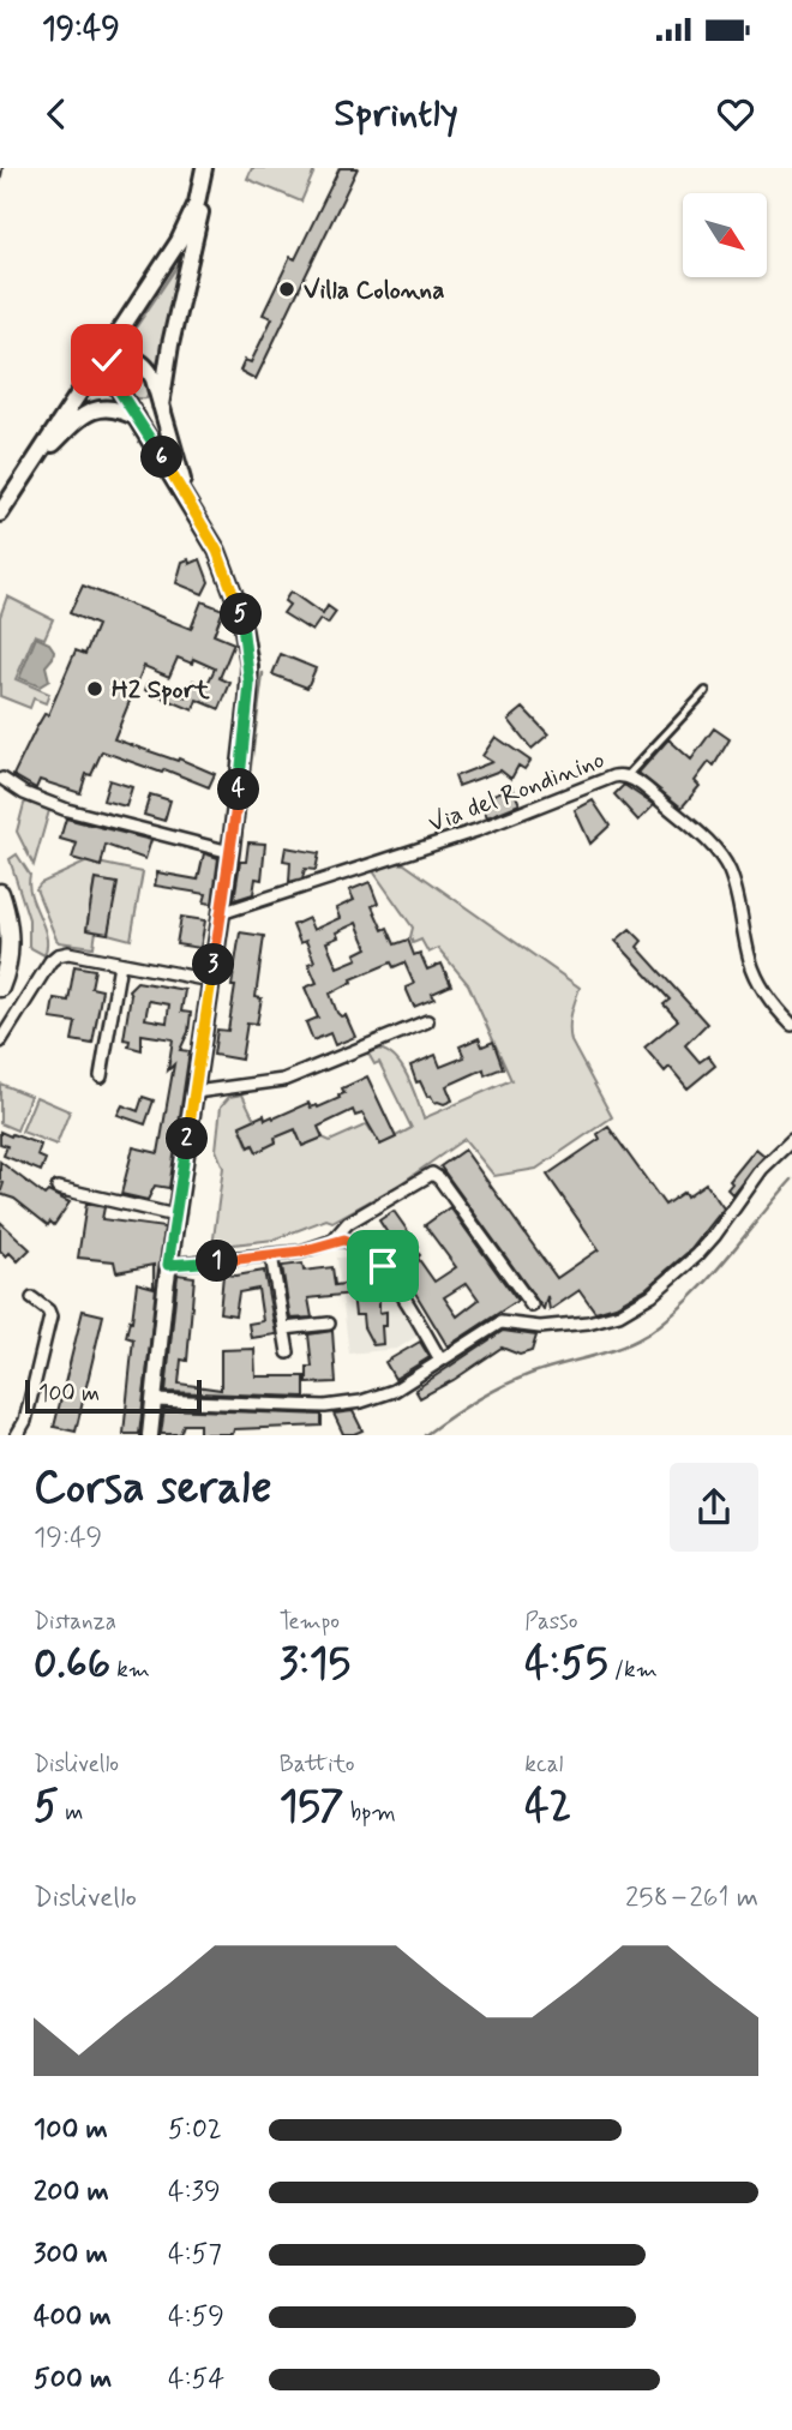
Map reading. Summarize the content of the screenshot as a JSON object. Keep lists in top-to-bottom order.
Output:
{
  "streets": {
    "street": ["Via del Rondinino"]
  },
  "places": ["Villa Colonna", "H2 Sport"],
  "scale_bar": "100 m",
  "north": "bottom right",
  "page": {
    "status": "19:49",
    "header": "Sprintly",
    "pins": [
      "6",
      "5",
      "4",
      "3",
      "2",
      "1"
    ],
    "scale": "100 m",
    "heading": ["Corsa serale", "19:49"],
    "stats": [
      ["Distanza", "0.66 km"],
      ["Tempo", "3:15"],
      ["Passo", "4:55 /km"],
      ["Dislivello", "5 m"],
      ["Battito", "157 bpm"],
      ["kcal", "42"]
    ],
    "chart": ["Dislivello", "258–261 m"],
    "list": [
      {
        "name": "100 m",
        "note": "5:02"
      },
      {
        "name": "200 m",
        "note": "4:39"
      },
      {
        "name": "300 m",
        "note": "4:57"
      },
      {
        "name": "400 m",
        "note": "4:59"
      },
      {
        "name": "500 m",
        "note": "4:54"
      }
    ]
  }
}
